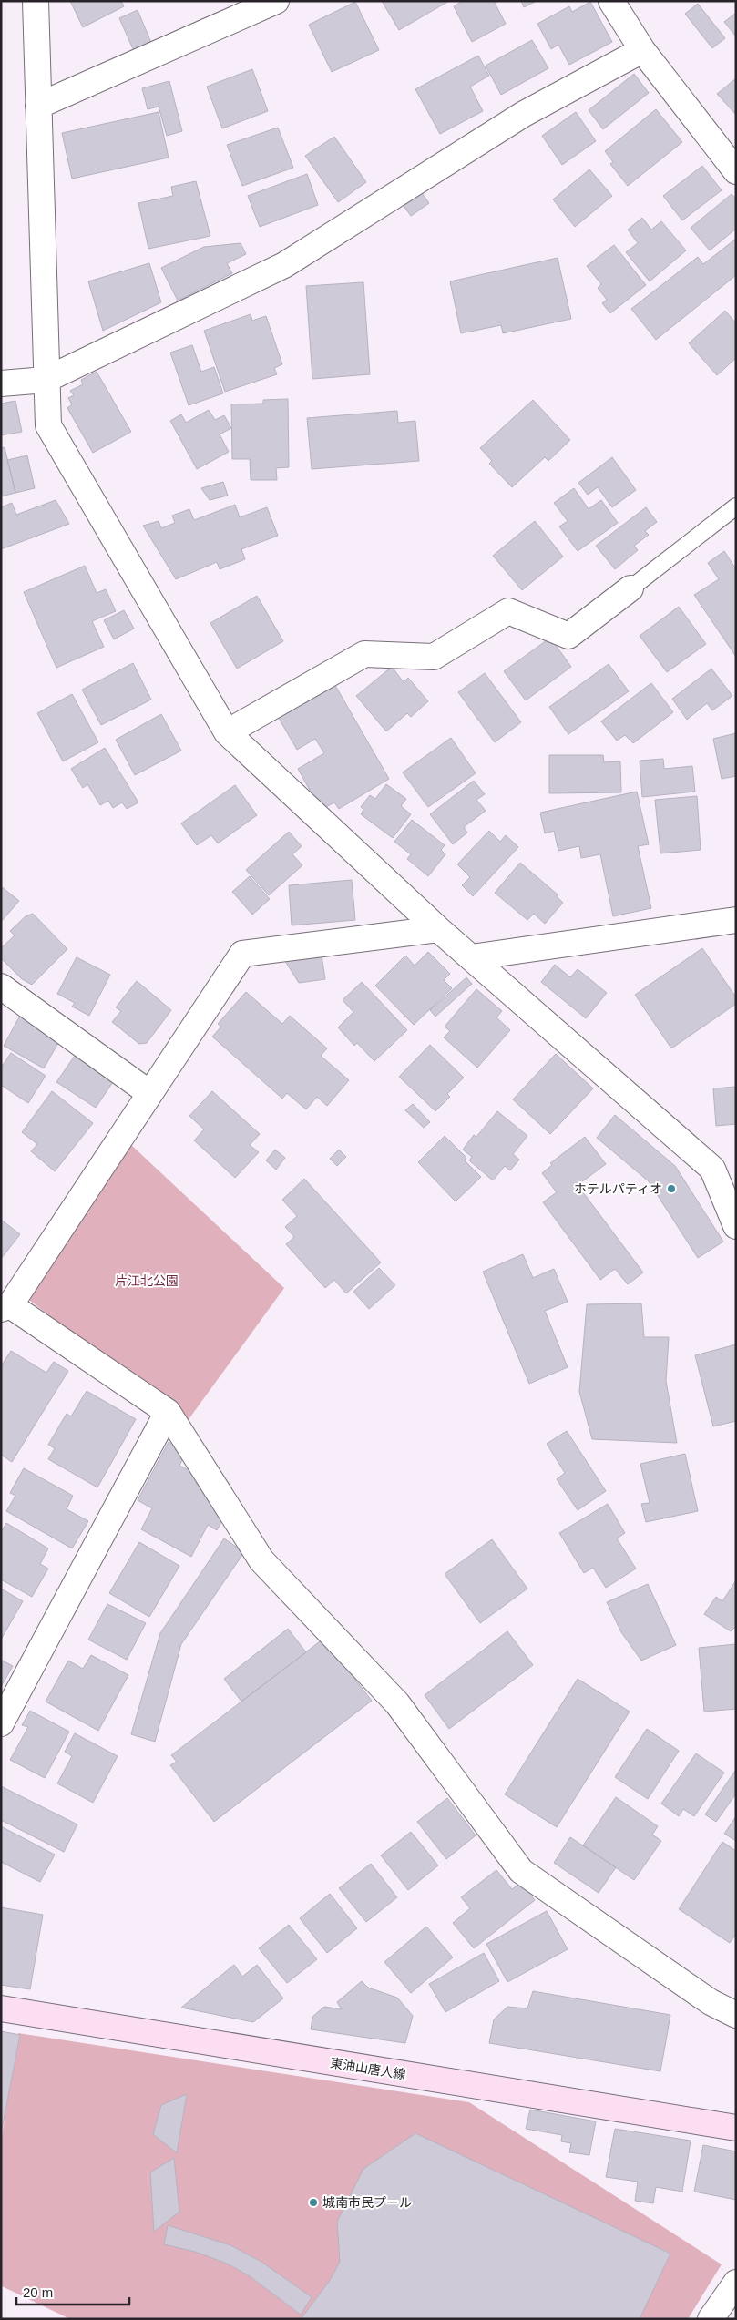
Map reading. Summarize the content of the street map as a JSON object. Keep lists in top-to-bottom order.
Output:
{
  "streets": {
    "main road": ["東油山唐人線"]
  },
  "parks": ["片江北公園"],
  "places": ["ホテルパティオ", "城南市民プール"],
  "scale_bar": "20 m"
}
